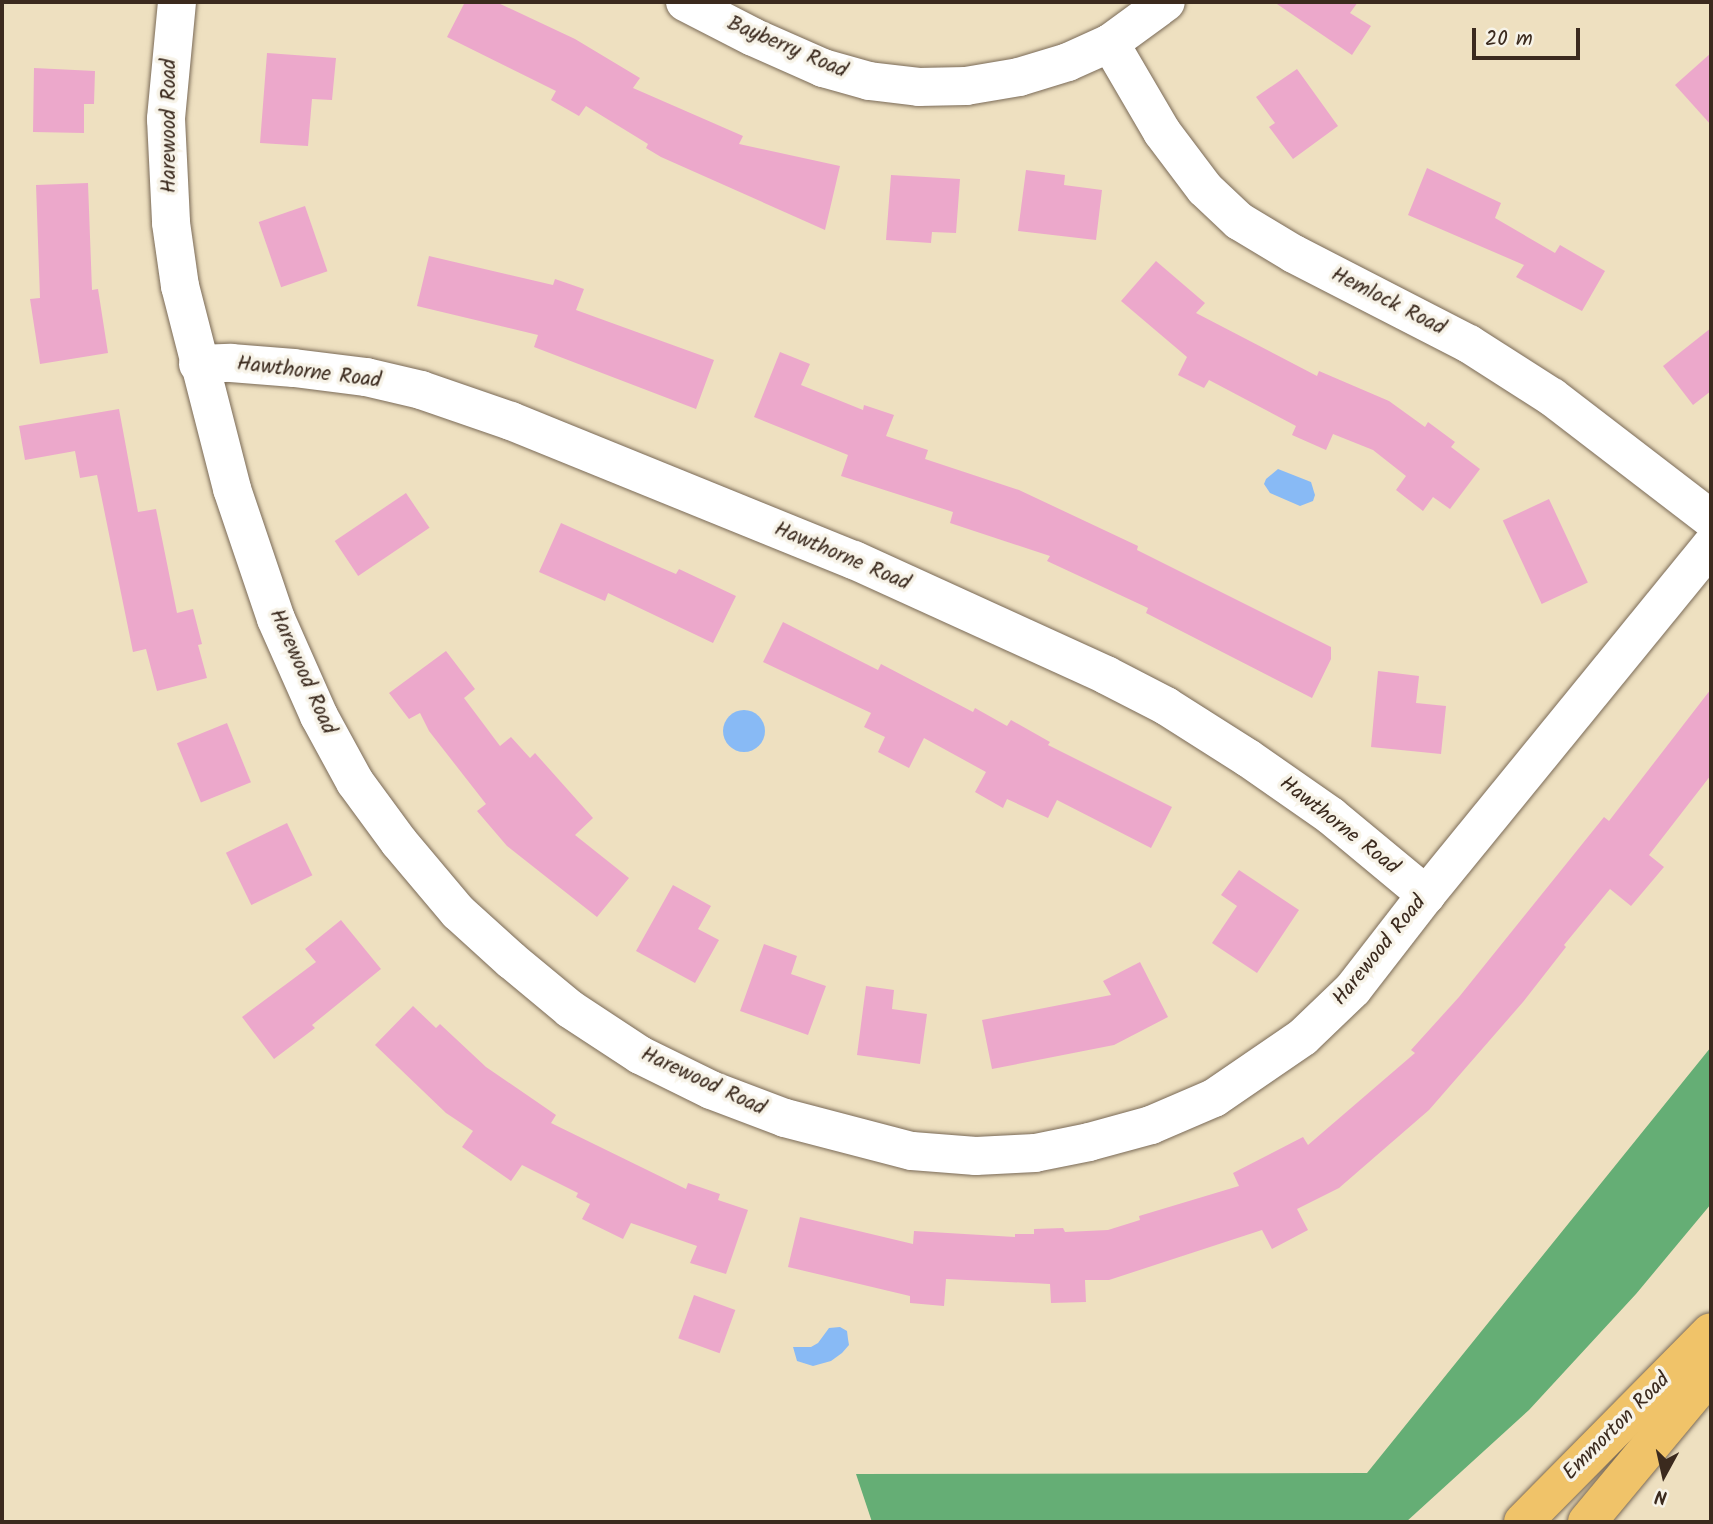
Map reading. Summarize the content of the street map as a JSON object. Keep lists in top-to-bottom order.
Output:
{
  "streets": {
    "main road": ["Emmorton Road"],
    "street": [
      "Bayberry Road",
      "Harewood Road",
      "Hemlock Road",
      "Hawthorne Road"
    ]
  },
  "crossings": [
    ["Bayberry Road", "Hemlock Road"],
    ["Harewood Road", "Hawthorne Road"]
  ],
  "scale_bar": "20 m",
  "north": "bottom"
}
